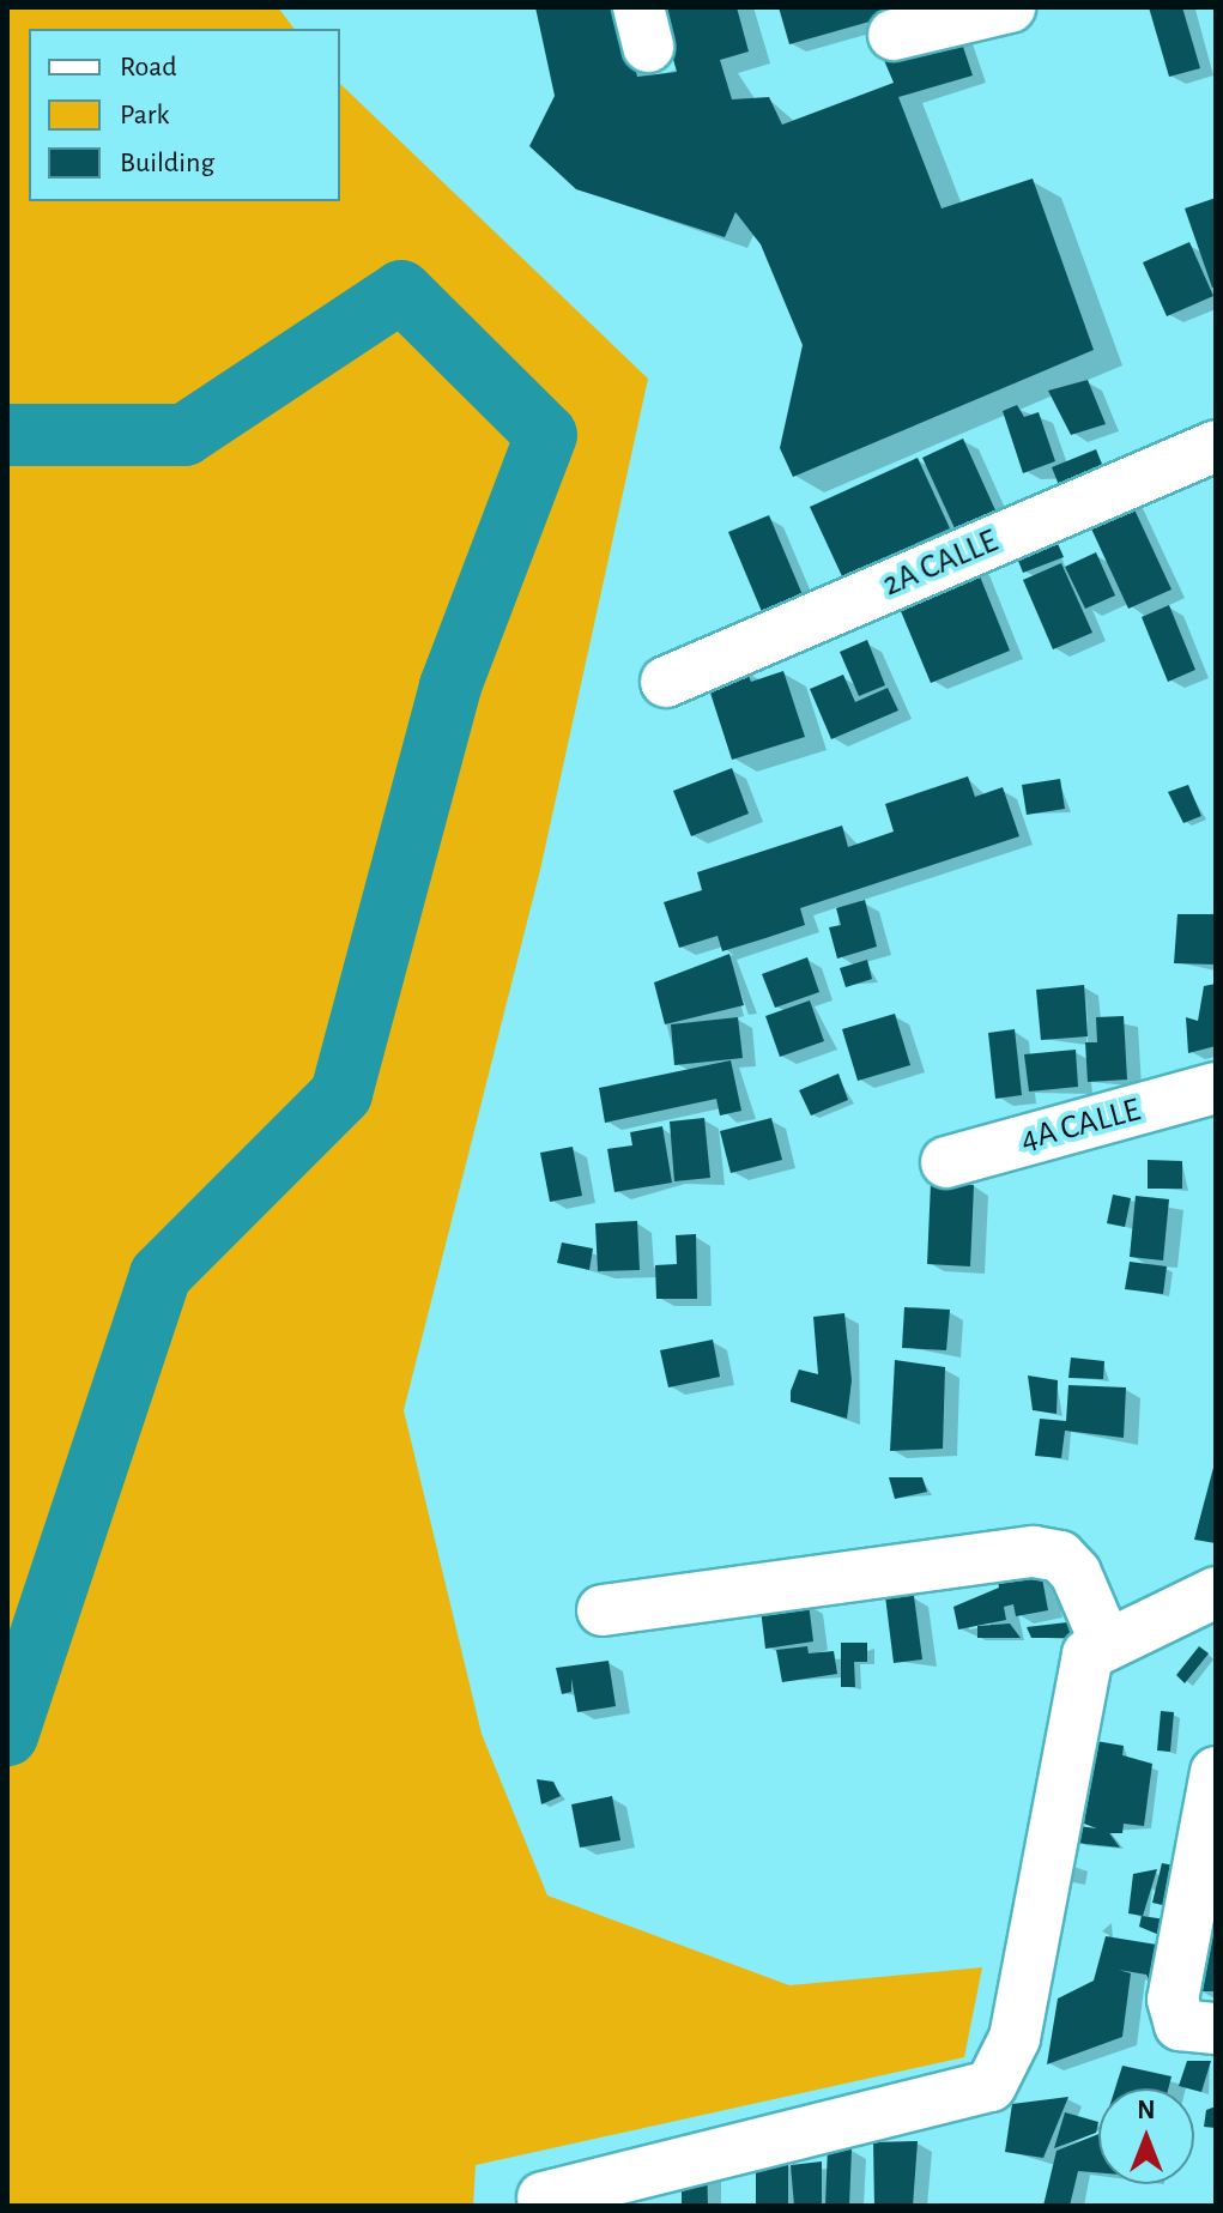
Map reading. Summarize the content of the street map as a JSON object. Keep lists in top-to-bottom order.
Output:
{
  "streets": {
    "street": ["2A CALLE", "4A CALLE"]
  },
  "legend": ["Road", "Park", "Building"],
  "north": "top"
}
